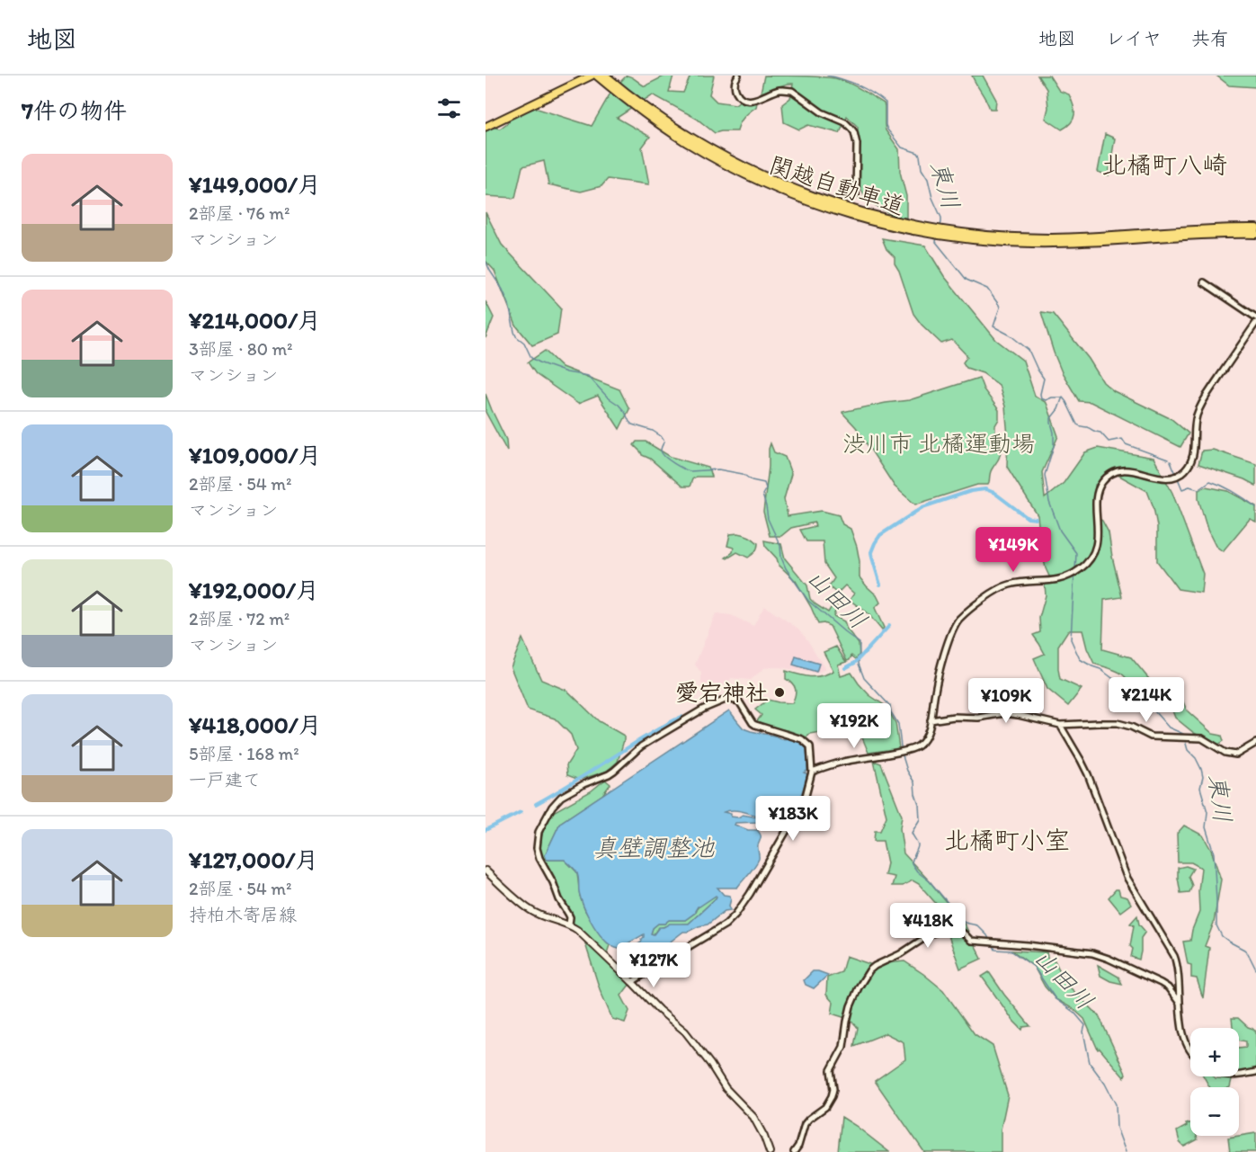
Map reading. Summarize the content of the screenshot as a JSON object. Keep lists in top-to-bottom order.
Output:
{
  "streets": {
    "highway": ["関越自動車道"]
  },
  "districts": ["北橘町八崎", "北橘町小室"],
  "water": ["東川", "山田川", "真壁調整池"],
  "parks": ["渋川市 北橘運動場"],
  "places": ["愛宕神社"],
  "page": {
    "header": "地図",
    "nav": ["地図", "レイヤ", "共有"],
    "heading": "7件の物件",
    "list": [
      {
        "name": "¥149,000/月",
        "note": "2部屋 · 76 m² · マンション"
      },
      {
        "name": "¥214,000/月",
        "note": "3部屋 · 80 m² · マンション"
      },
      {
        "name": "¥109,000/月",
        "note": "2部屋 · 54 m² · マンション"
      },
      {
        "name": "¥192,000/月",
        "note": "2部屋 · 72 m² · マンション"
      },
      {
        "name": "¥418,000/月",
        "note": "5部屋 · 168 m² · 一戸建て"
      },
      {
        "name": "¥127,000/月",
        "note": "2部屋 · 54 m² · 持柏木寄居線"
      }
    ],
    "price": [
      "¥149K",
      "¥214K",
      "¥109K",
      "¥192K",
      "¥183K",
      "¥418K",
      "¥127K"
    ],
    "map_buttons": ["+", "−"]
  }
}
